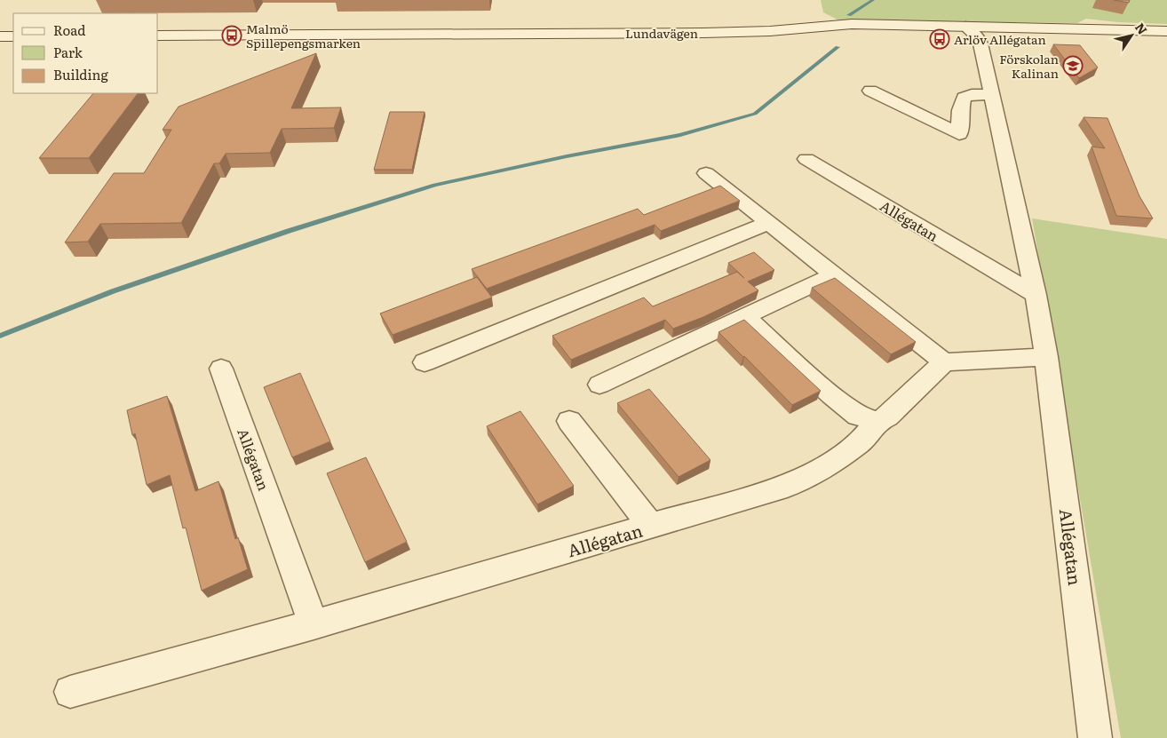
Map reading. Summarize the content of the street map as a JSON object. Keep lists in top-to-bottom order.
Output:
{
  "streets": {
    "main road": ["Lundavägen"],
    "street": ["Allégatan"]
  },
  "crossings": [
    ["Lundavägen", "Allégatan"]
  ],
  "places": {
    "bus stop": ["Malmö Spillepengsmarken", "Arlöv Allégatan"],
    "school or university": ["Förskolan Kalinan"]
  },
  "legend": ["Road", "Park", "Building"],
  "north": "top right"
}
